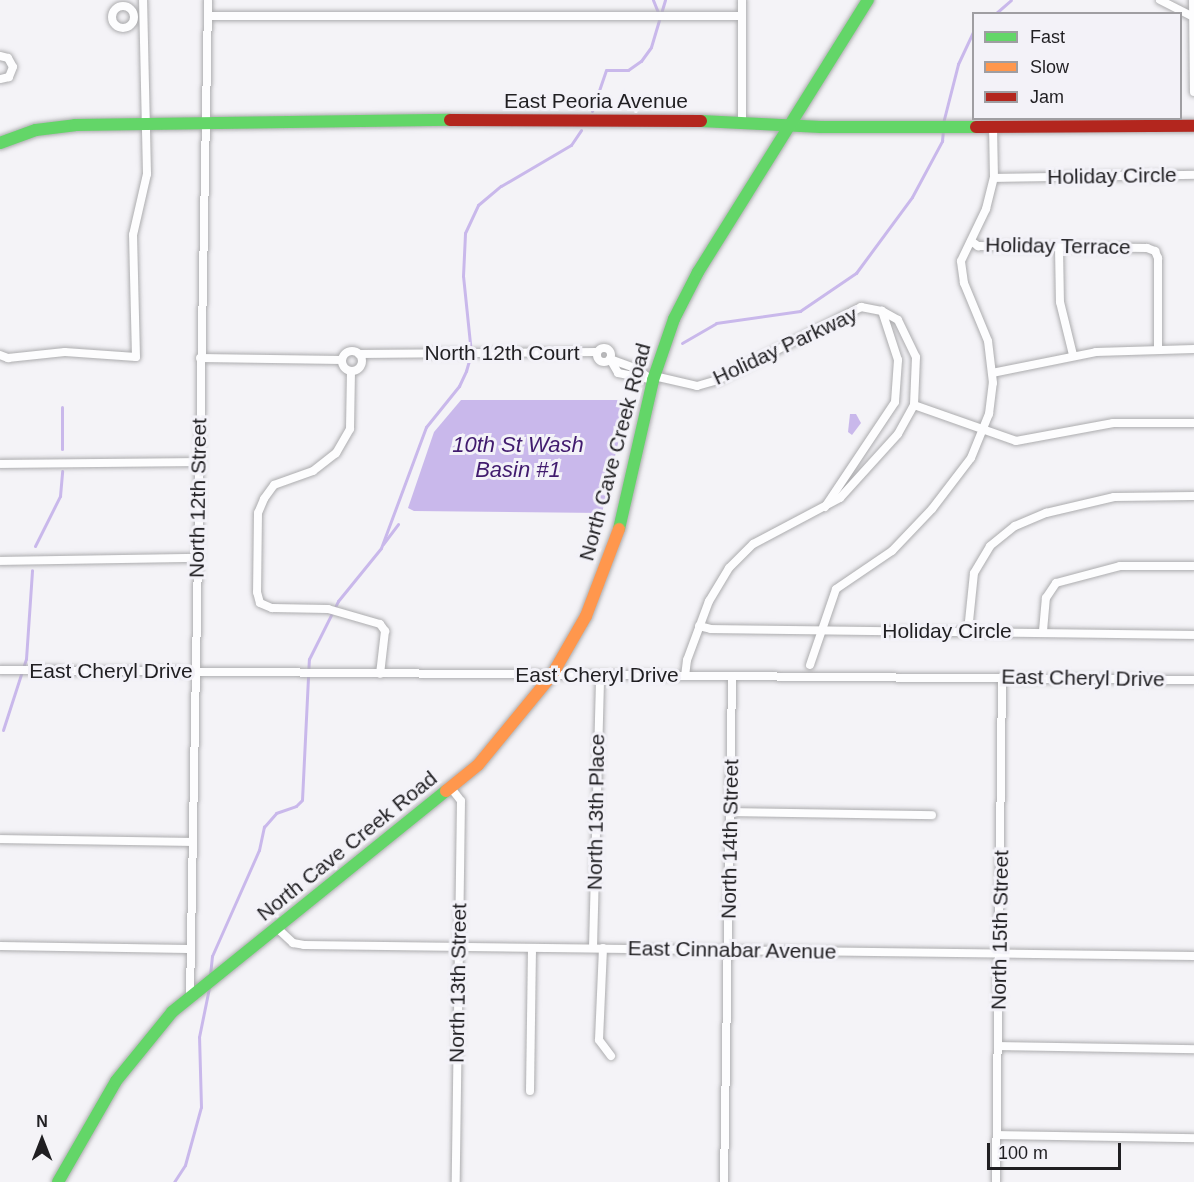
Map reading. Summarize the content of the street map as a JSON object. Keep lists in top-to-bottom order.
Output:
{
  "streets": {
    "main road": ["East Peoria Avenue", "North Cave Creek Road"],
    "street": [
      "Holiday Circle",
      "Holiday Terrace",
      "Holiday Parkway",
      "North 12th Court",
      "North 12th Street",
      "East Cheryl Drive",
      "North 13th Place",
      "North 14th Street",
      "North 15th Street",
      "East Cinnabar Avenue",
      "North 13th Street"
    ]
  },
  "crossings": [
    ["East Peoria Avenue", "North Cave Creek Road"],
    ["East Peoria Avenue", "North 12th Street"],
    ["Holiday Circle", "Holiday Parkway"],
    ["Holiday Parkway", "North 12th Court"],
    ["Holiday Parkway", "North Cave Creek Road"],
    ["Holiday Parkway", "East Cheryl Drive"],
    ["North Cave Creek Road", "North 12th Street"],
    ["North Cave Creek Road", "East Cheryl Drive"],
    ["North Cave Creek Road", "East Cinnabar Avenue"],
    ["North Cave Creek Road", "North 13th Street"],
    ["North 12th Street", "East Cheryl Drive"],
    ["East Cheryl Drive", "North 13th Place"],
    ["East Cheryl Drive", "North 14th Street"],
    ["East Cheryl Drive", "North 15th Street"],
    ["North 13th Place", "East Cinnabar Avenue"],
    ["North 14th Street", "East Cinnabar Avenue"],
    ["North 15th Street", "East Cinnabar Avenue"],
    ["East Cinnabar Avenue", "North 13th Street"]
  ],
  "water": ["10th St Wash Basin #1"],
  "legend": ["Fast", "Slow", "Jam"],
  "scale_bar": "100 m",
  "north": "top"
}
